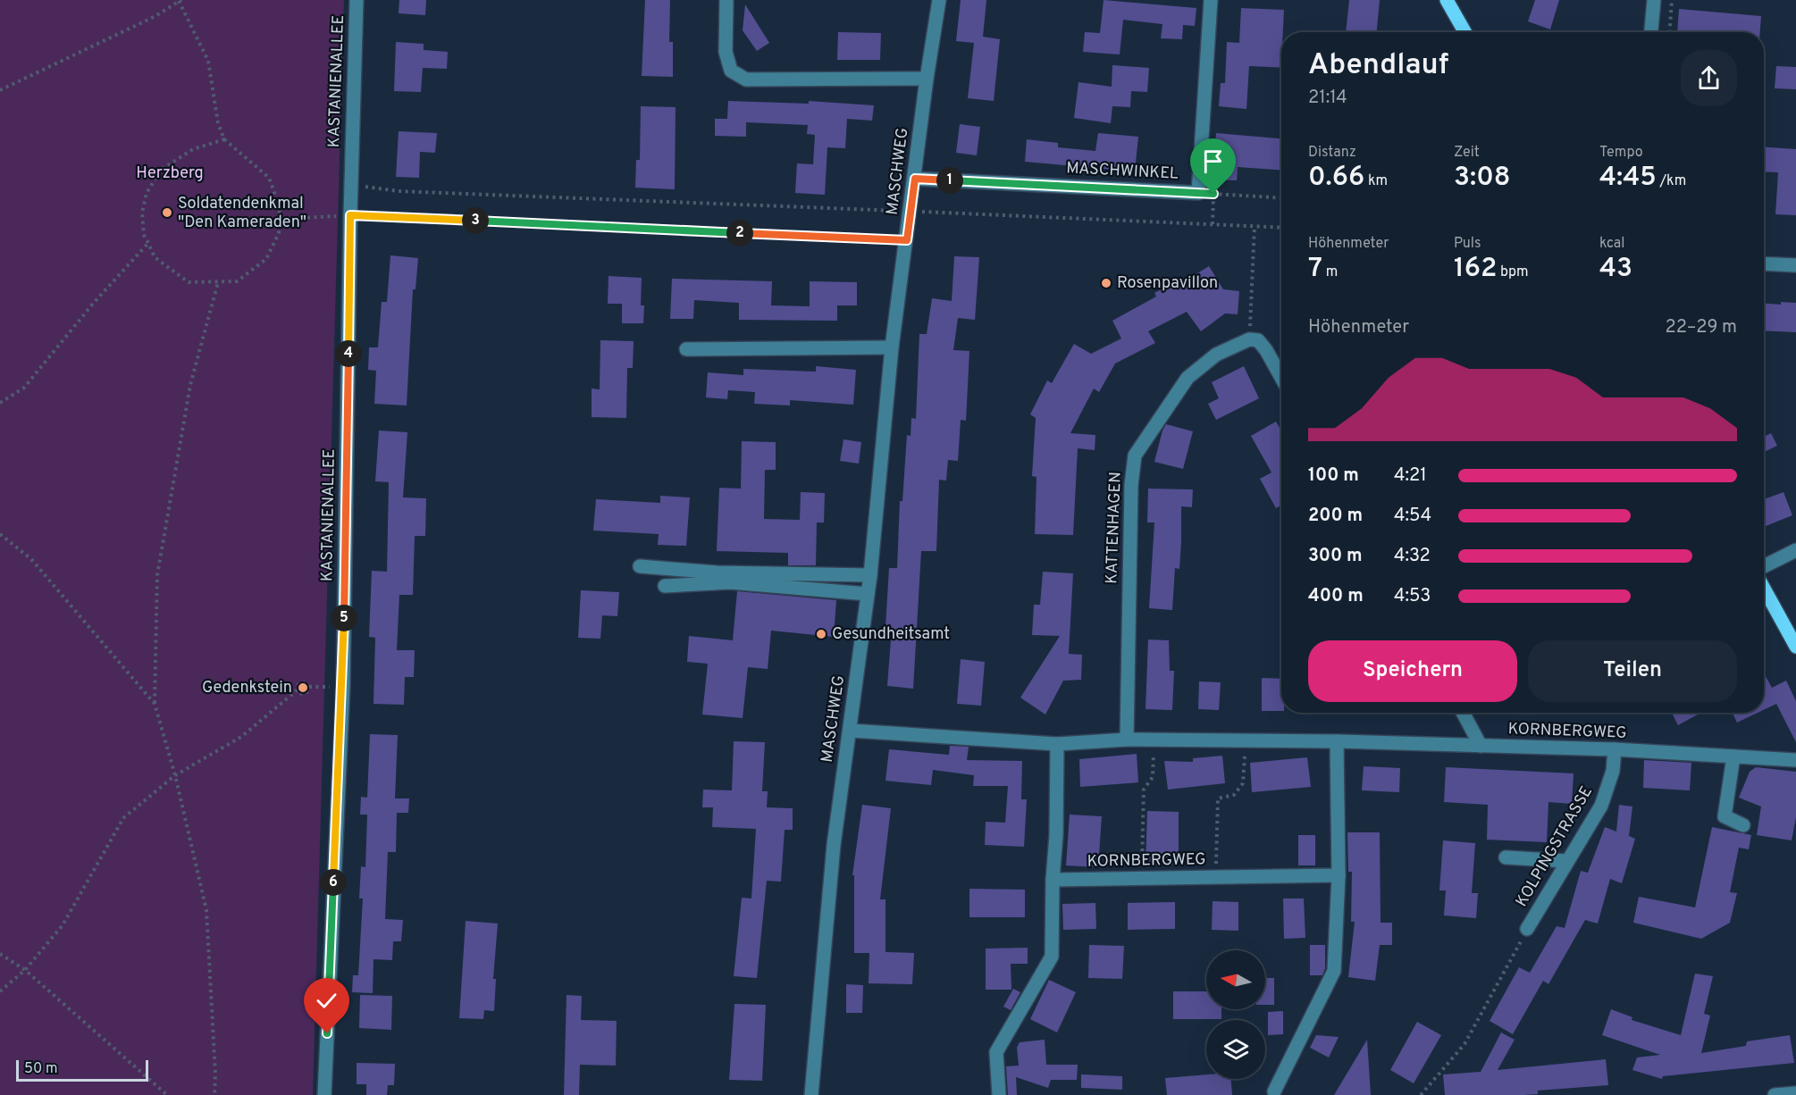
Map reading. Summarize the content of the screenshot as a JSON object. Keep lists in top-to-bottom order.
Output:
{
  "streets": {
    "street": [
      "KASTANIENALLEE",
      "MASCHWEG",
      "MASCHWINKEL",
      "KATTENHAGEN",
      "KORNBERGWEG",
      "KOLPINGSTRASSE"
    ]
  },
  "crossings": [
    ["MASCHWEG", "MASCHWINKEL"],
    ["MASCHWEG", "KORNBERGWEG"],
    ["KATTENHAGEN", "KORNBERGWEG"],
    ["KORNBERGWEG", "KOLPINGSTRASSE"]
  ],
  "parks": ["Herzberg"],
  "places": [
    "Soldatendenkmal \"Den Kameraden\"",
    "Rosenpavillon",
    "Gesundheitsamt",
    "Gedenkstein"
  ],
  "scale_bar": "50 m",
  "north": "left",
  "page": {
    "heading": ["Abendlauf", "21:14"],
    "stats": [
      ["Distanz", "0.66 km"],
      ["Zeit", "3:08"],
      ["Tempo", "4:45 /km"],
      ["Höhenmeter", "7 m"],
      ["Puls", "162 bpm"],
      ["kcal", "43"]
    ],
    "pins": [
      "1",
      "3",
      "2",
      "4",
      "5",
      "6"
    ],
    "chart": ["Höhenmeter", "22–29 m"],
    "list": [
      {
        "name": "100 m",
        "note": "4:21"
      },
      {
        "name": "200 m",
        "note": "4:54"
      },
      {
        "name": "300 m",
        "note": "4:32"
      },
      {
        "name": "400 m",
        "note": "4:53"
      }
    ],
    "buttons": ["Speichern", "Teilen"],
    "scale": "50 m"
  }
}
